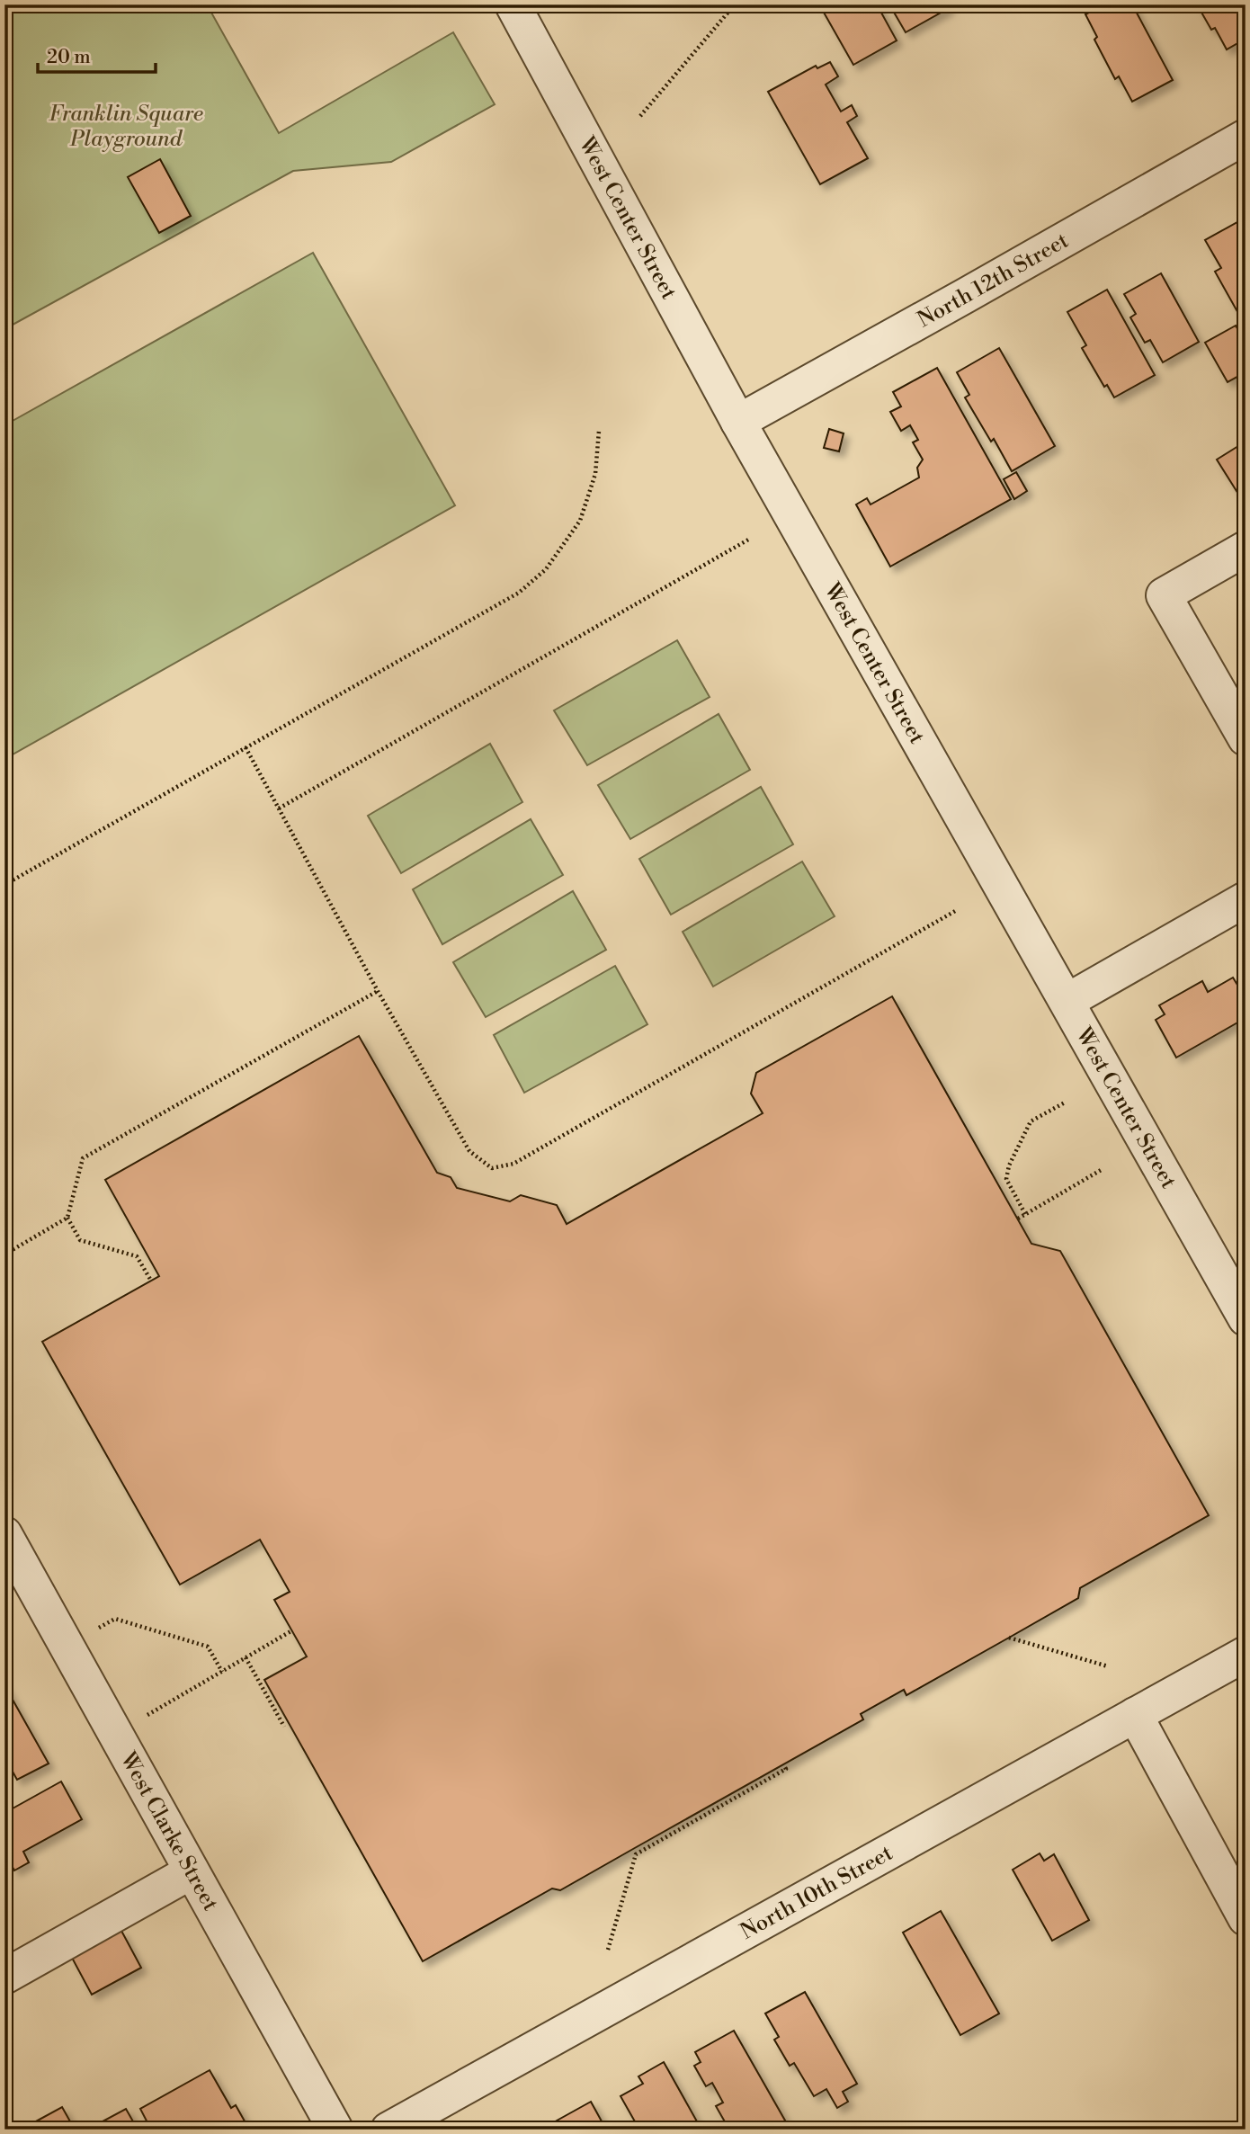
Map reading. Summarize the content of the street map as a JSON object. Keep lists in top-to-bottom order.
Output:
{
  "streets": {
    "street": [
      "West Center Street",
      "North 12th Street",
      "West Clarke Street",
      "North 10th Street"
    ]
  },
  "crossings": [
    ["West Center Street", "North 12th Street"]
  ],
  "parks": ["Franklin Square Playground"],
  "scale_bar": "20 m"
}
